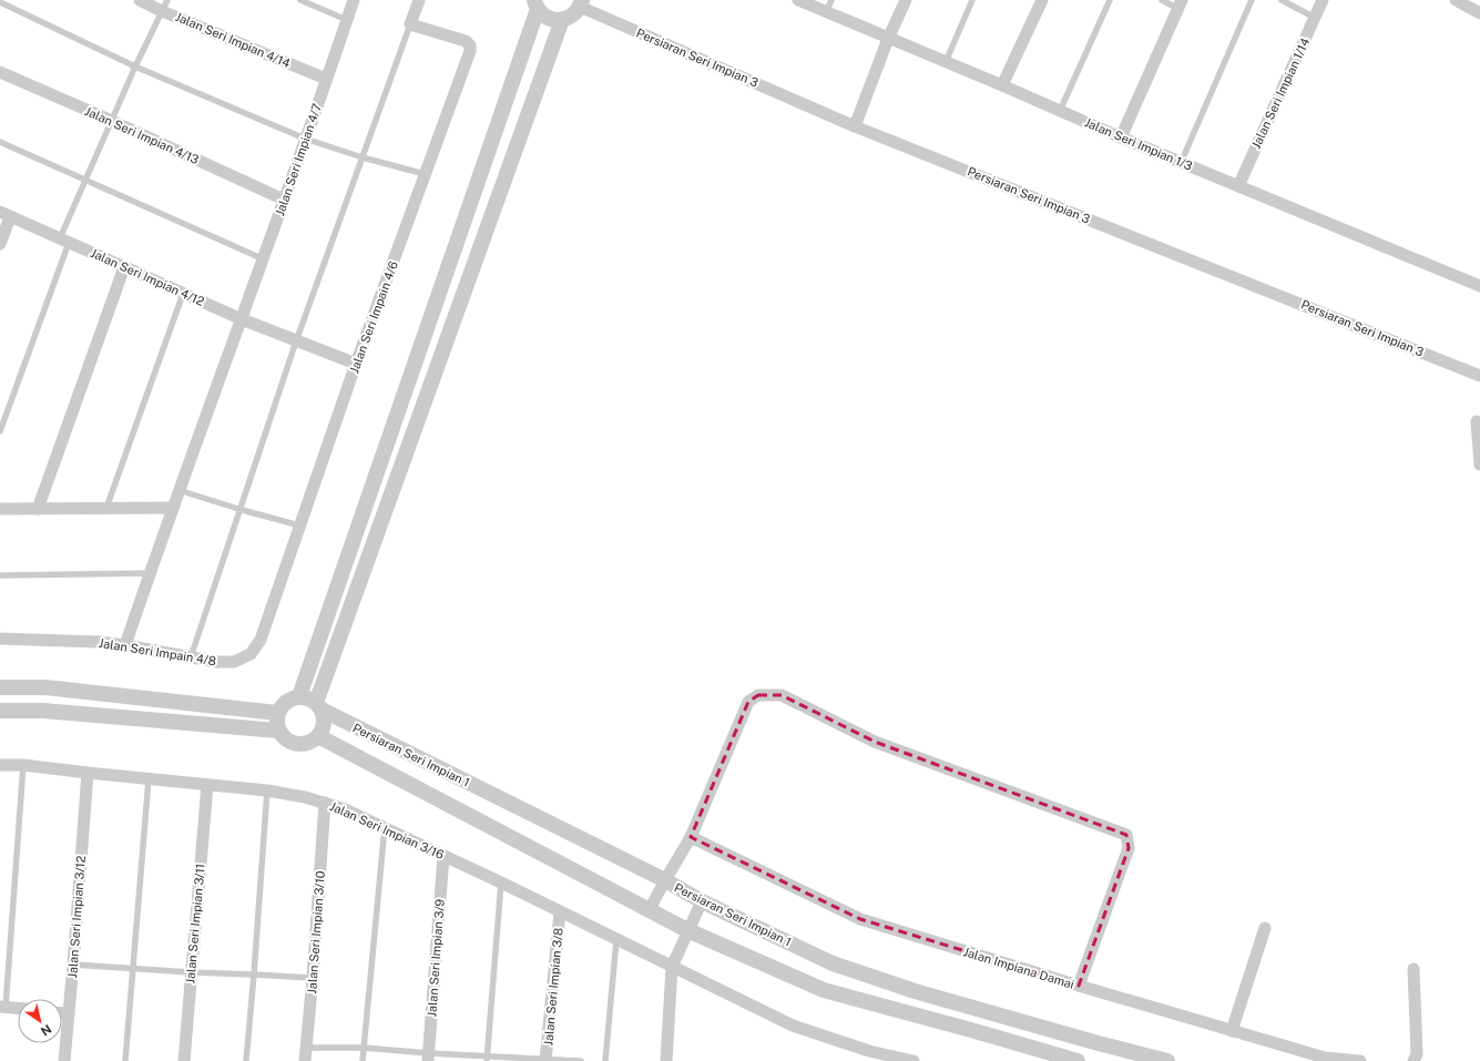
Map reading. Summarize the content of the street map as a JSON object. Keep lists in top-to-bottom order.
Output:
{
  "streets": {
    "street": [
      "Jalan Seri Impian 4/14",
      "Persiaran Seri Impian 3",
      "Jalan Seri Impian 1/14",
      "Jalan Seri Impian 4/13",
      "Jalan Seri Impian 1/3",
      "Jalan Seri Impian 4/7",
      "Jalan Seri Impian 4/12",
      "Jalan Seri Impain 4/6",
      "Jalan Seri Impain 4/8",
      "Persiaran Seri Impian 1",
      "Jalan Seri Impian 3/16",
      "Jalan Seri Impian 3/12",
      "Jalan Seri Impian 3/11",
      "Jalan Seri Impian 3/10",
      "Jalan Seri Impian 3/9",
      "Jalan Impiana Damai",
      "Jalan Seri Impian 3/8"
    ]
  },
  "crossings": [
    ["Jalan Seri Impian 4/14", "Jalan Seri Impian 4/7"],
    ["Jalan Seri Impian 1/14", "Jalan Seri Impian 1/3"],
    ["Jalan Seri Impian 4/13", "Jalan Seri Impian 4/7"],
    ["Jalan Seri Impian 4/7", "Jalan Seri Impian 4/12"],
    ["Jalan Seri Impian 4/7", "Jalan Seri Impain 4/8"],
    ["Jalan Seri Impian 4/12", "Jalan Seri Impain 4/6"],
    ["Jalan Seri Impain 4/6", "Jalan Seri Impain 4/8"],
    ["Jalan Seri Impian 3/16", "Jalan Seri Impian 3/12"],
    ["Jalan Seri Impian 3/16", "Jalan Seri Impian 3/11"],
    ["Jalan Seri Impian 3/16", "Jalan Seri Impian 3/10"],
    ["Jalan Seri Impian 3/16", "Jalan Seri Impian 3/9"],
    ["Jalan Seri Impian 3/16", "Jalan Seri Impian 3/8"]
  ],
  "north": "bottom right"
}
